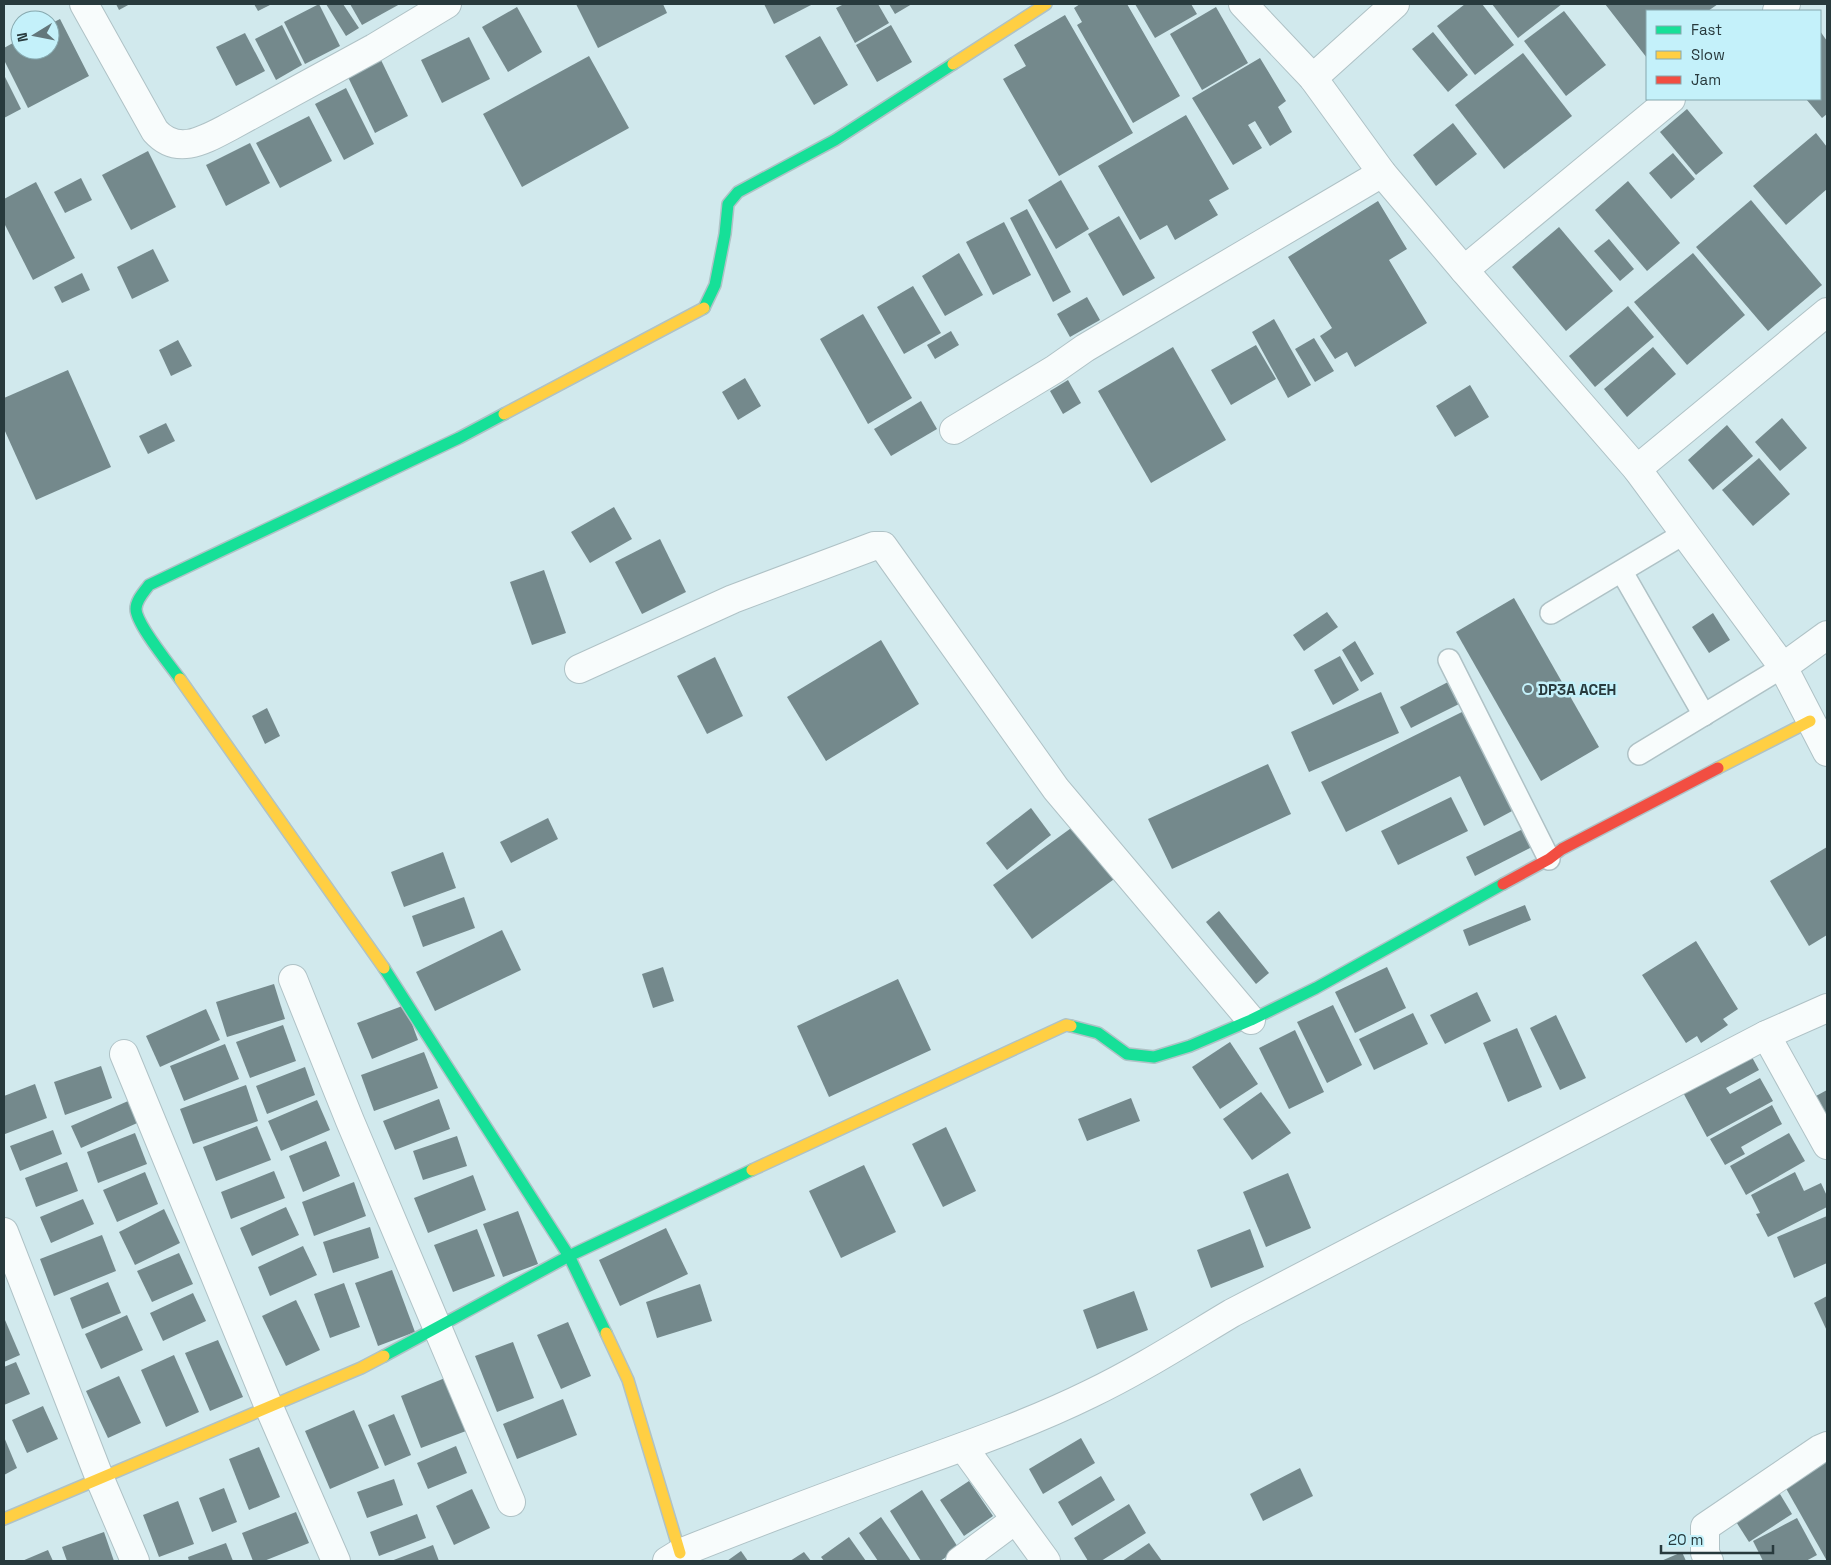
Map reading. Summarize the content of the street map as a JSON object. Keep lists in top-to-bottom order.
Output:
{
  "places": ["DP3A ACEH"],
  "legend": ["Fast", "Slow", "Jam"],
  "scale_bar": "20 m",
  "north": "left"
}
